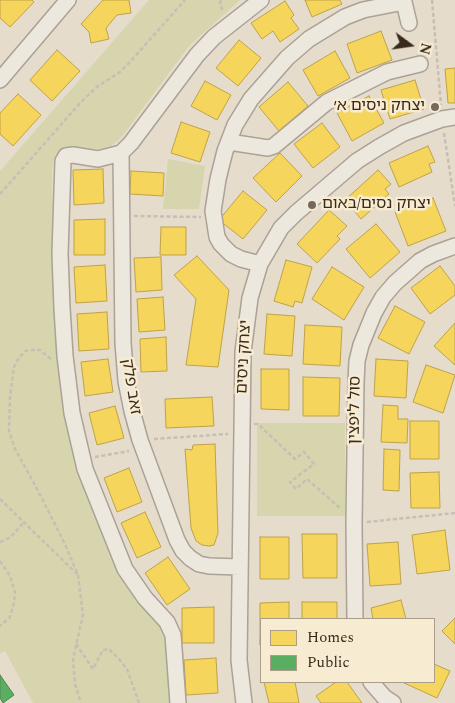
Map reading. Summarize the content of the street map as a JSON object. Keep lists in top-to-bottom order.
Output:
{
  "streets": {
    "street": ["יצחק ניסים", "זאב פלק", "סול ליפצין"]
  },
  "crossings": [
    ["יצחק ניסים", "זאב פלק"]
  ],
  "places": ["יצחק ניסים א׳", "יצחק נסים/באום"],
  "legend": ["Homes", "Public"],
  "north": "right"
}
